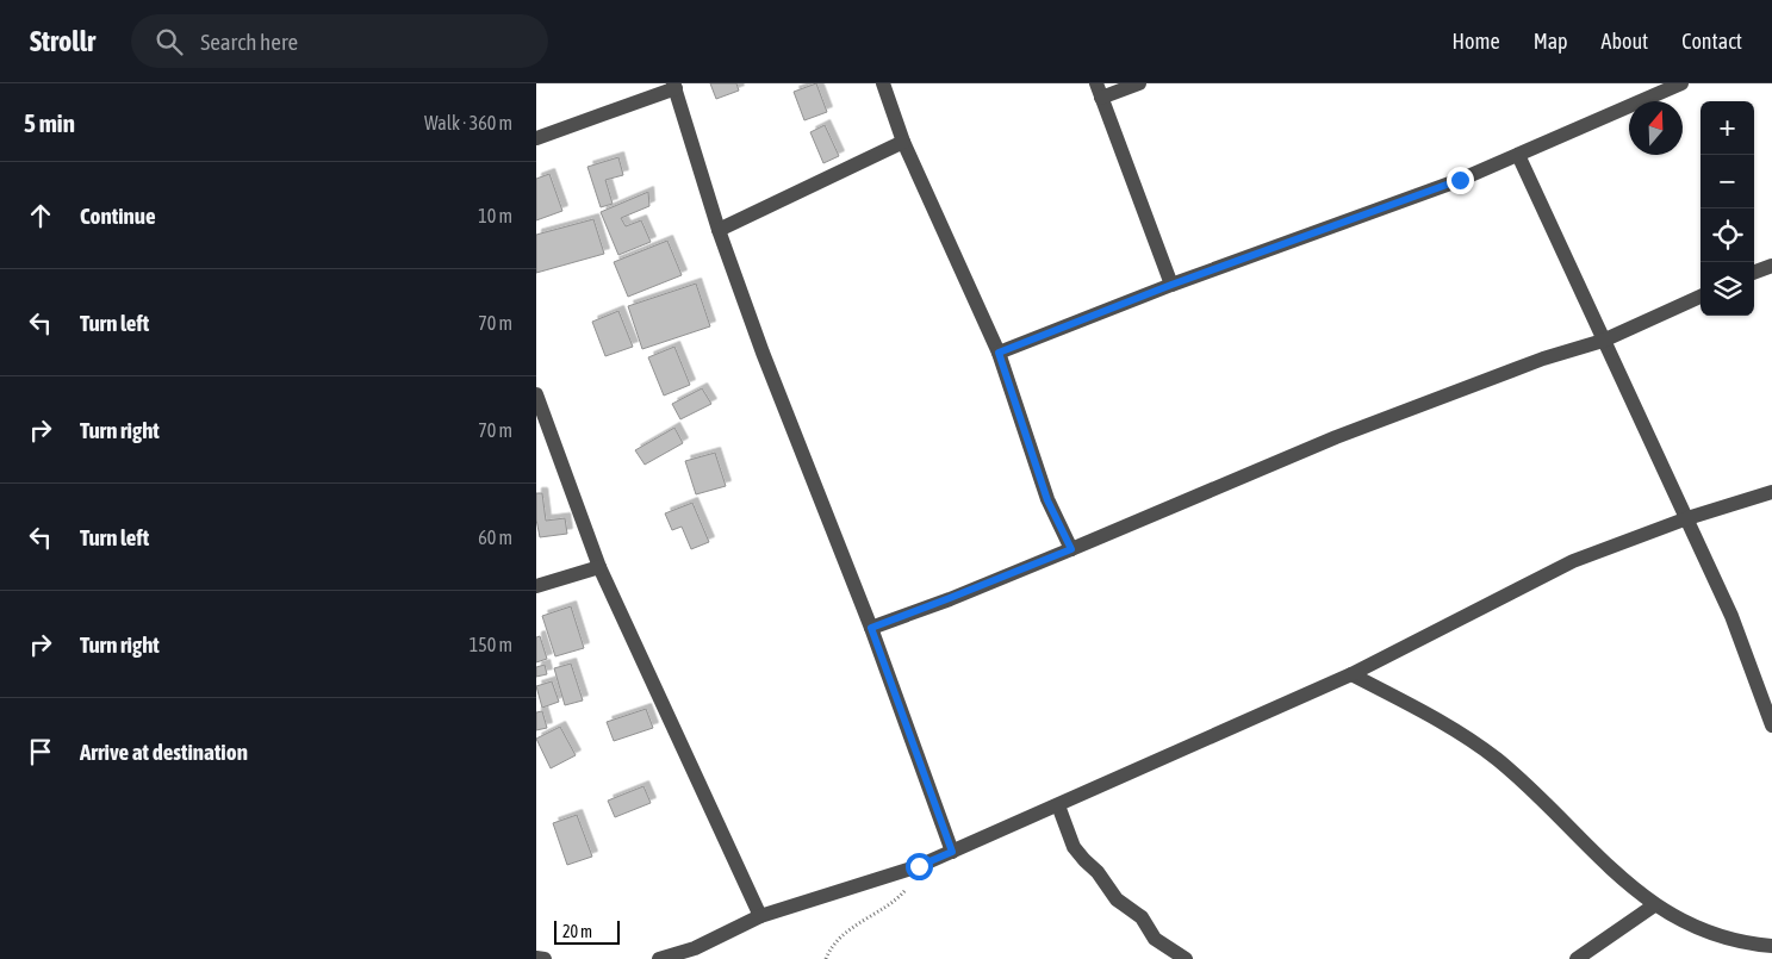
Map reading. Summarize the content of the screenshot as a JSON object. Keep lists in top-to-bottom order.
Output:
{
  "scale_bar": "20 m",
  "north": "top",
  "page": {
    "header": "Strollr",
    "search": "Search here",
    "nav": [
      "Home",
      "Map",
      "About",
      "Contact"
    ],
    "heading": ["5 min", "Walk · 360 m"],
    "map_buttons": ["+", "−"],
    "list": [
      ["Continue", "10 m"],
      ["Turn left", "70 m"],
      ["Turn right", "70 m"],
      ["Turn left", "60 m"],
      ["Turn right", "150 m"],
      "Arrive at destination"
    ],
    "scale": "20 m"
  }
}
